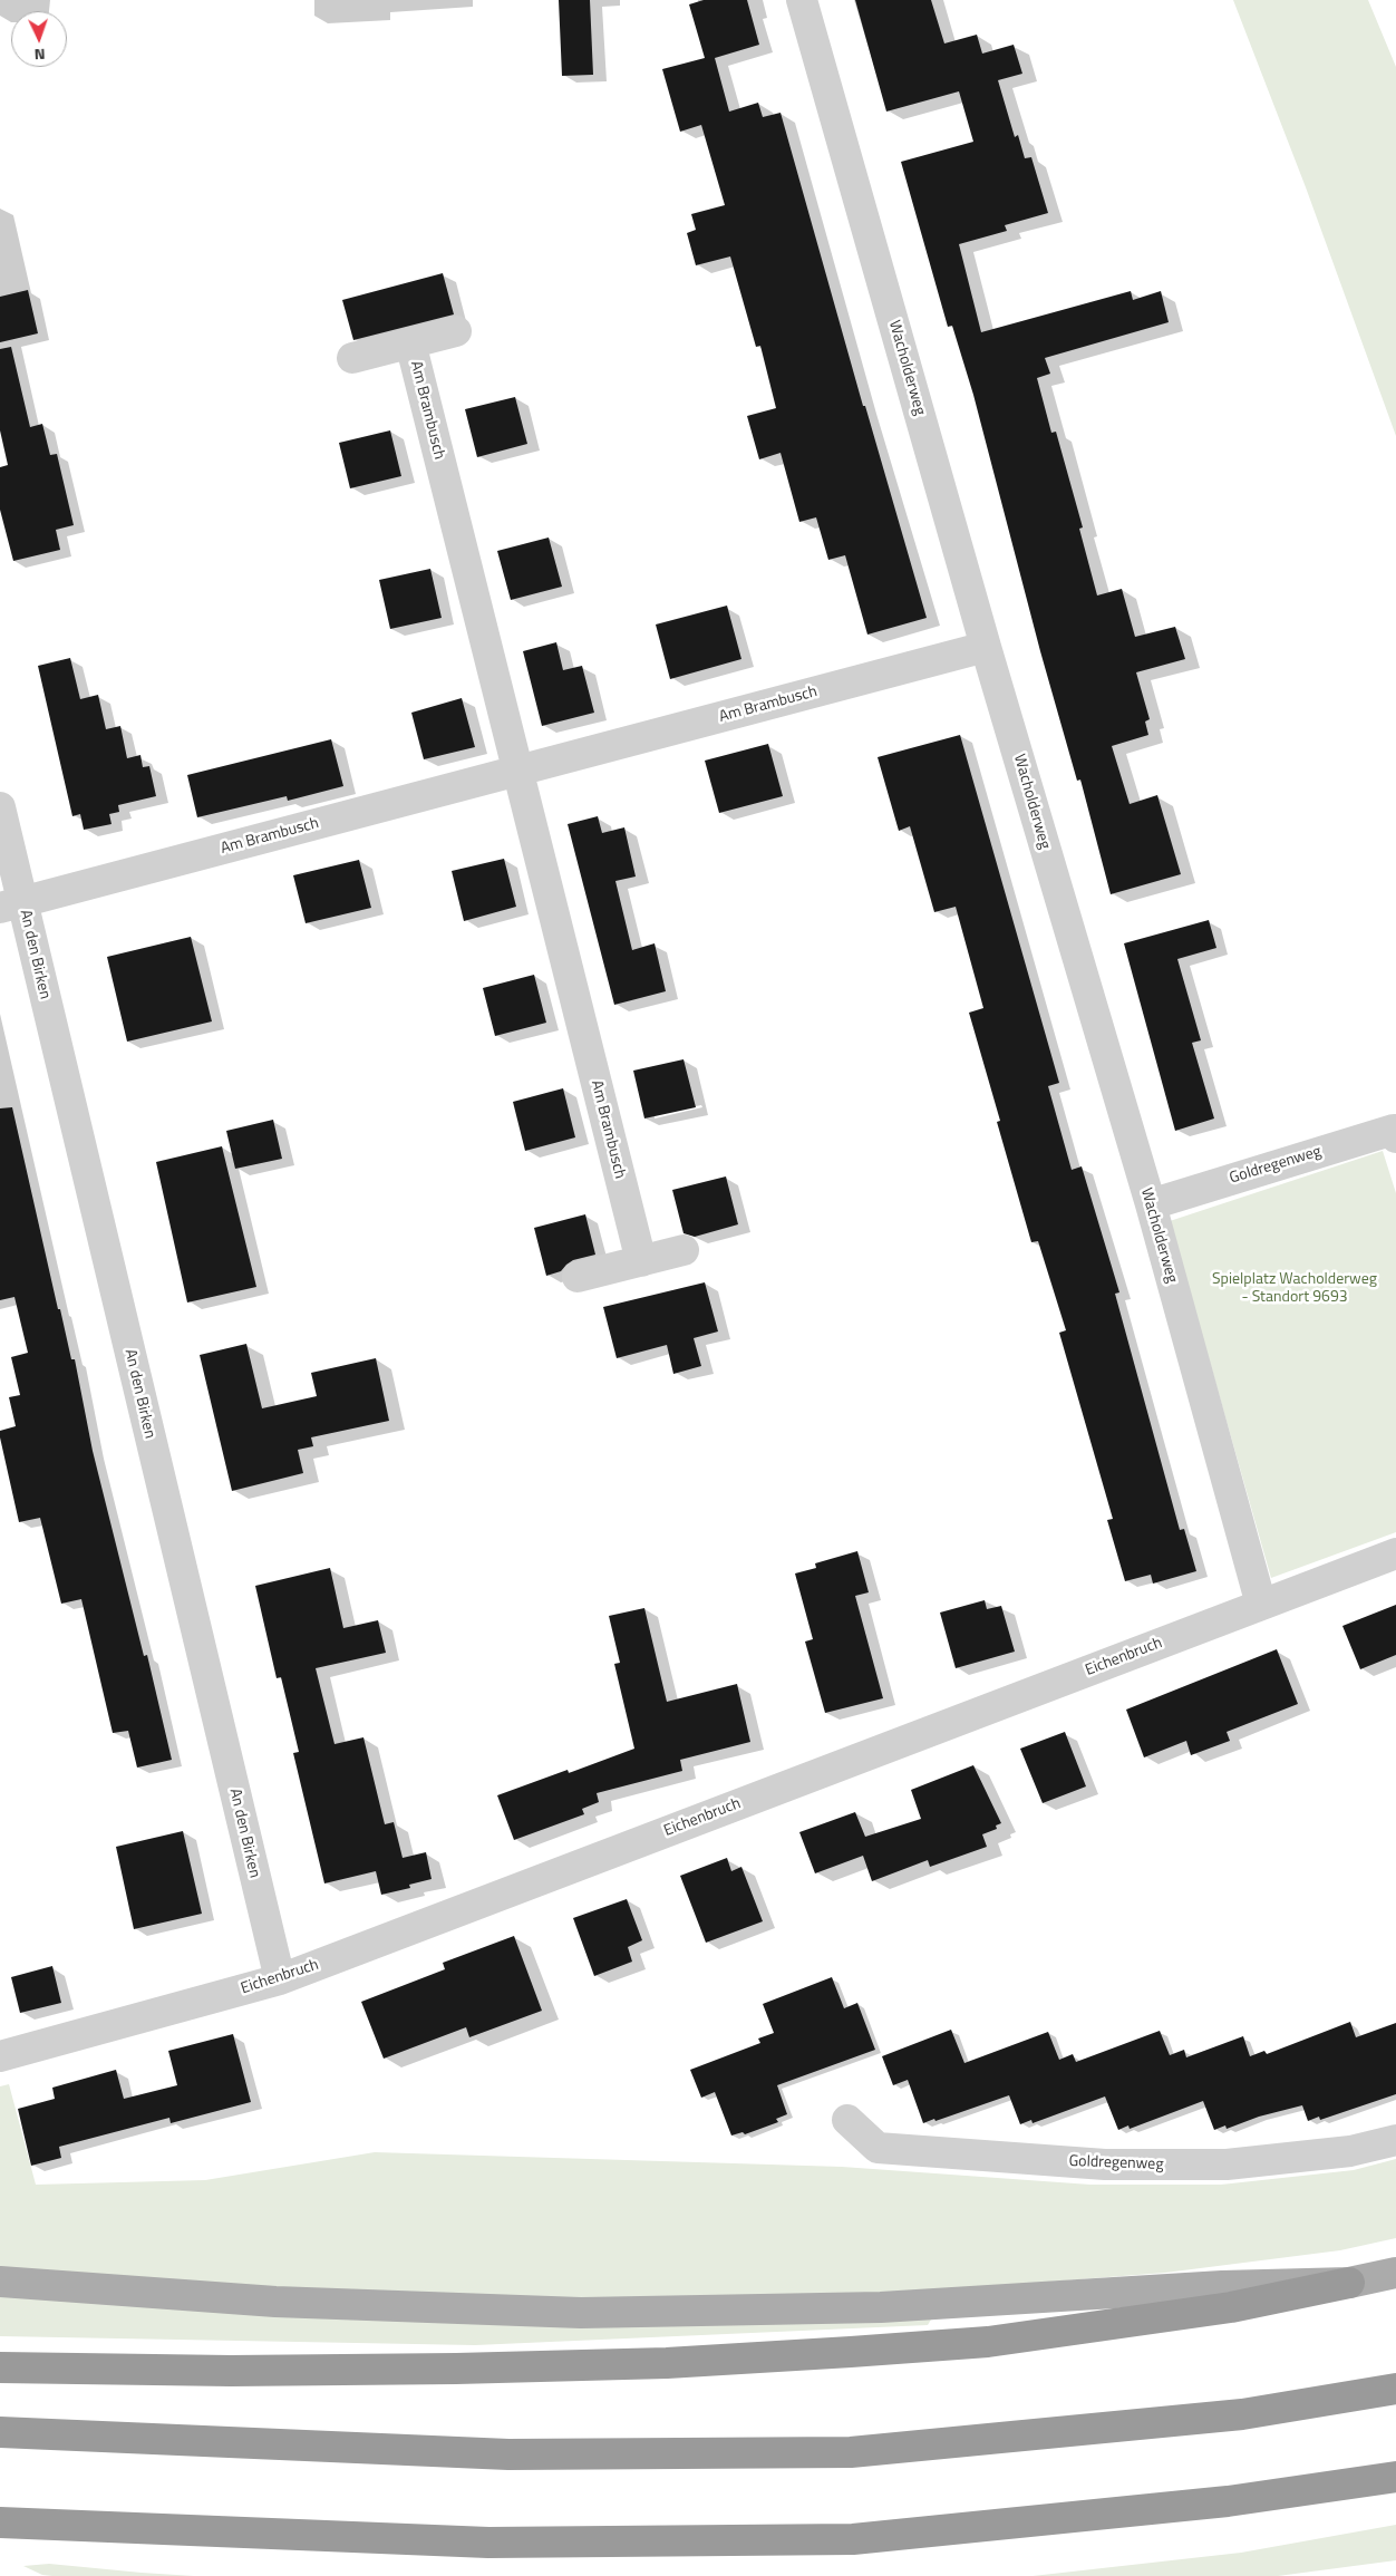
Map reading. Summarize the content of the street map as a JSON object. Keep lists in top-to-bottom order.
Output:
{
  "streets": {
    "street": [
      "Wacholderweg",
      "Am Brambusch",
      "An den Birken",
      "Goldregenweg",
      "Eichenbruch"
    ]
  },
  "crossings": [
    ["Wacholderweg", "Am Brambusch"],
    ["Wacholderweg", "Goldregenweg"],
    ["Wacholderweg", "Eichenbruch"],
    ["Am Brambusch", "An den Birken"],
    ["An den Birken", "Eichenbruch"]
  ],
  "parks": ["Spielplatz Wacholderweg - Standort 9693"],
  "north": "bottom"
}
